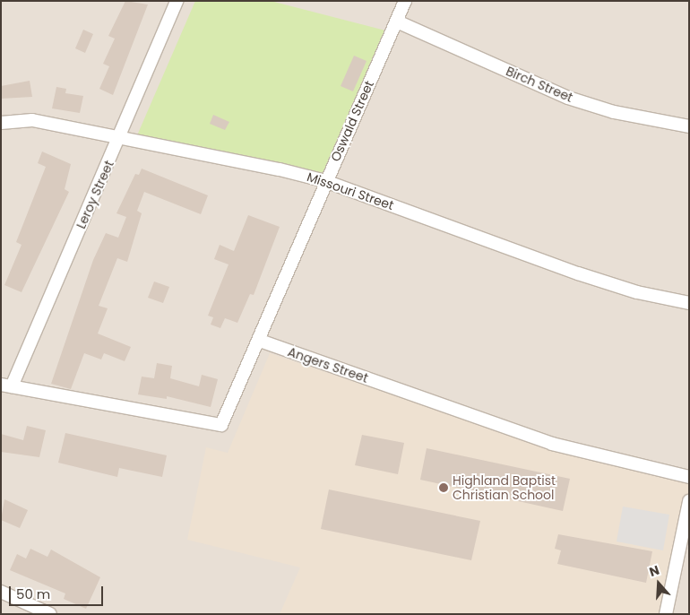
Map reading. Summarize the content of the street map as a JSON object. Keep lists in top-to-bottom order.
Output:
{
  "streets": {
    "street": [
      "Birch Street",
      "Oswald Street",
      "Missouri Street",
      "Leroy Street",
      "Angers Street"
    ]
  },
  "crossings": [
    ["Birch Street", "Oswald Street"],
    ["Oswald Street", "Missouri Street"],
    ["Oswald Street", "Angers Street"],
    ["Missouri Street", "Leroy Street"]
  ],
  "places": ["Highland Baptist Christian School"],
  "scale_bar": "50 m",
  "north": "top"
}
